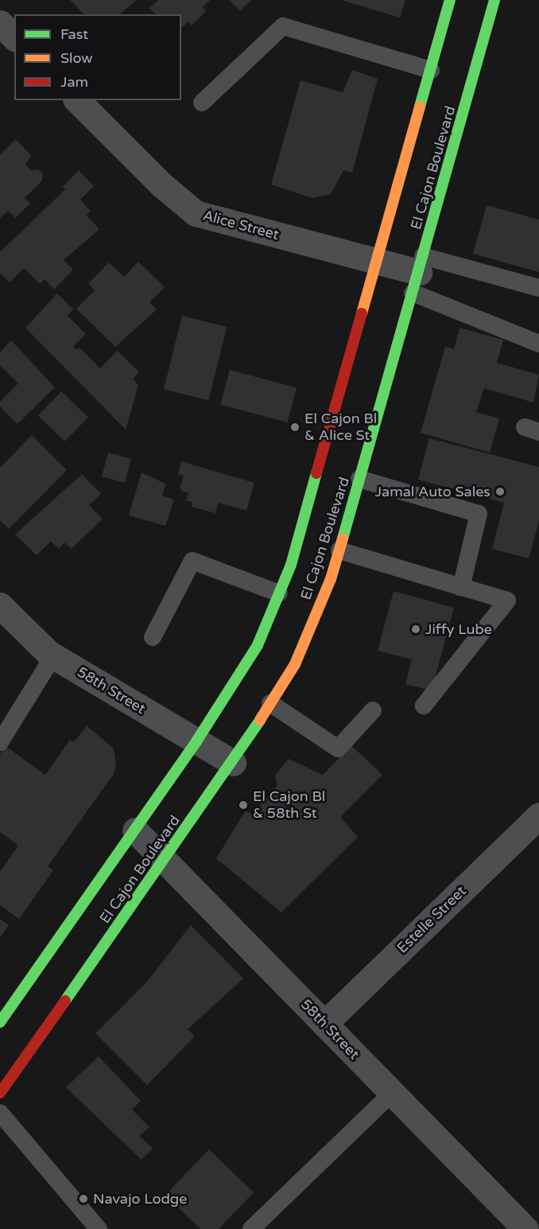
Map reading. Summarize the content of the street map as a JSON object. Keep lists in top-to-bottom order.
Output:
{
  "streets": {
    "main road": ["El Cajon Boulevard"],
    "street": ["Alice Street", "58th Street", "Estelle Street"]
  },
  "crossings": [
    ["El Cajon Boulevard", "Alice Street"],
    ["El Cajon Boulevard", "58th Street"],
    ["58th Street", "Estelle Street"]
  ],
  "places": [
    "El Cajon Bl & Alice St",
    "Jamal Auto Sales",
    "Jiffy Lube",
    "El Cajon Bl & 58th St",
    "Navajo Lodge"
  ],
  "legend": ["Fast", "Slow", "Jam"]
}
